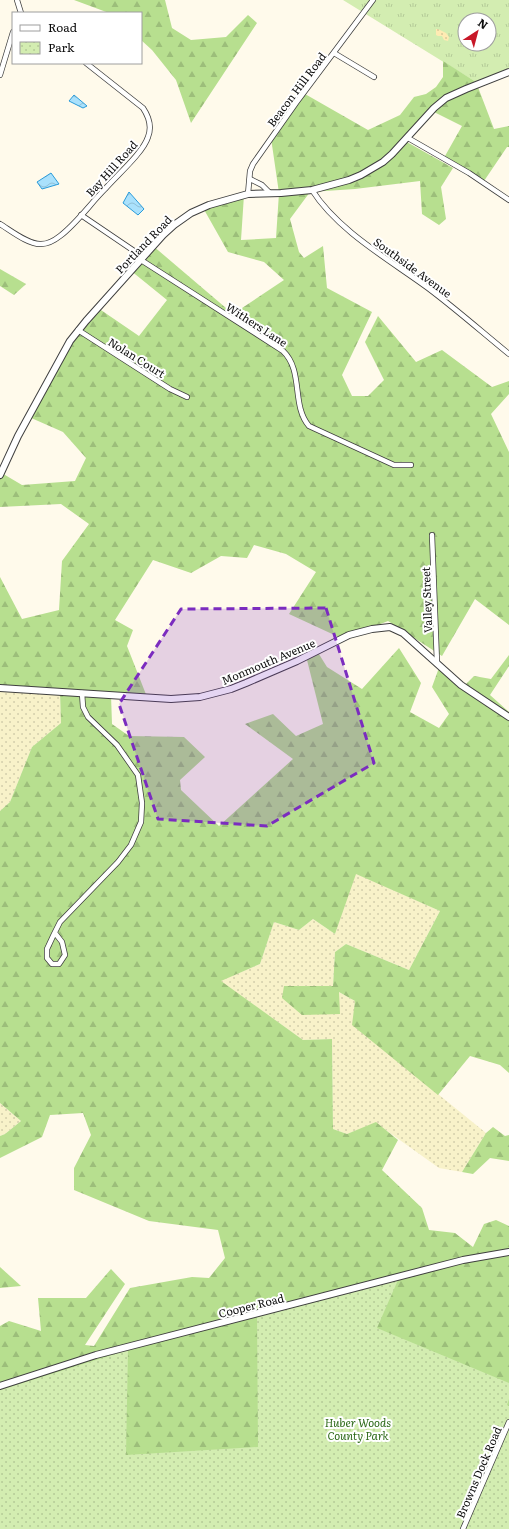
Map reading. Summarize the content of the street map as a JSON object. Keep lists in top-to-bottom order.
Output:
{
  "streets": {
    "street": [
      "Beacon Hill Road",
      "Bay Hill Road",
      "Portland Road",
      "Southside Avenue",
      "Withers Lane",
      "Nolan Court",
      "Valley Street",
      "Monmouth Avenue",
      "Cooper Road",
      "Browns Dock Road"
    ]
  },
  "crossings": [
    ["Beacon Hill Road", "Portland Road"],
    ["Bay Hill Road", "Withers Lane"],
    ["Portland Road", "Southside Avenue"],
    ["Portland Road", "Withers Lane"],
    ["Portland Road", "Nolan Court"],
    ["Valley Street", "Monmouth Avenue"]
  ],
  "parks": ["Huber Woods County Park"],
  "legend": ["Road", "Park"],
  "north": "top right"
}
